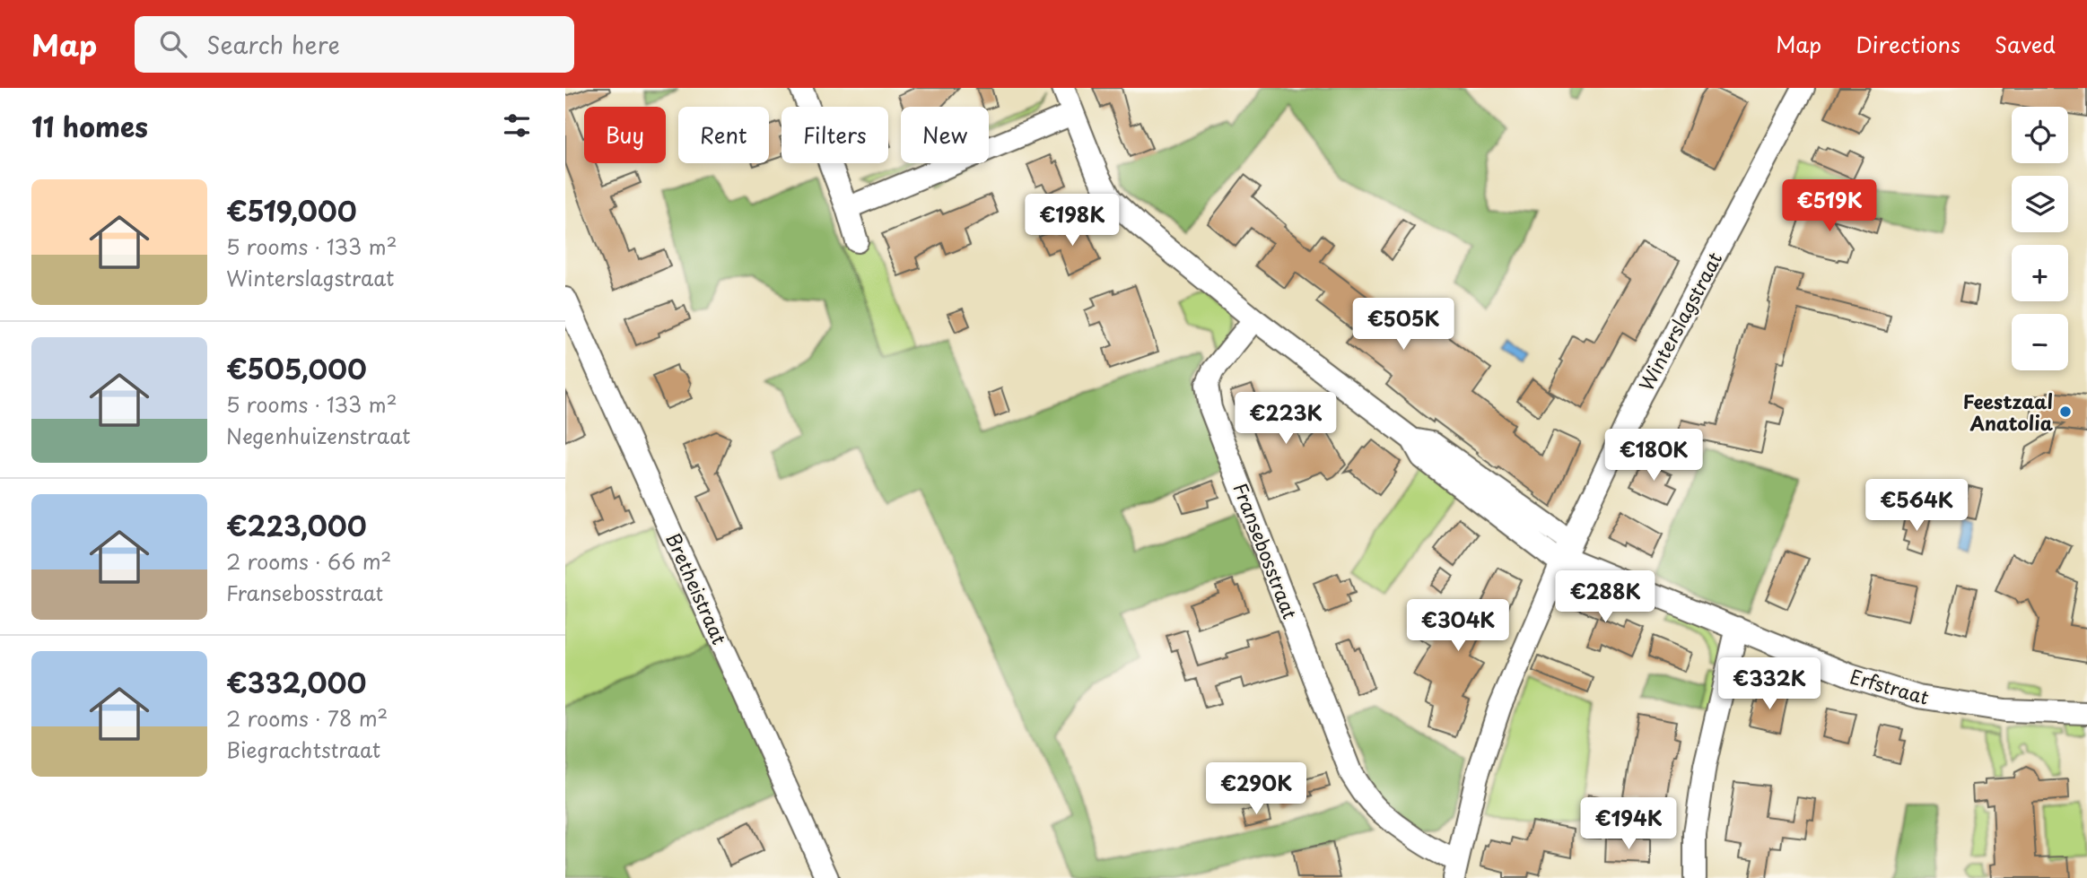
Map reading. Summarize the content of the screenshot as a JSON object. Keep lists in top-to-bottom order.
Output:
{
  "streets": {
    "street": [
      "Winterslagstraat",
      "Fransebosstraat",
      "Bretheistraat",
      "Erfstraat"
    ]
  },
  "crossings": [
    ["Winterslagstraat", "Fransebosstraat"],
    ["Winterslagstraat", "Erfstraat"],
    ["Fransebosstraat", "Erfstraat"]
  ],
  "places": ["Feestzaal Anatolia"],
  "page": {
    "header": "Map",
    "search": "Search here",
    "nav": ["Map", "Directions", "Saved"],
    "heading": "11 homes",
    "map_buttons": ["+", "−"],
    "chip": [
      "Buy",
      "Rent",
      "Filters",
      "New"
    ],
    "list": [
      {
        "name": "€519,000",
        "note": "5 rooms · 133 m² · Winterslagstraat"
      },
      {
        "name": "€505,000",
        "note": "5 rooms · 133 m² · Negenhuizenstraat"
      },
      {
        "name": "€223,000",
        "note": "2 rooms · 66 m² · Fransebosstraat"
      },
      {
        "name": "€332,000",
        "note": "2 rooms · 78 m² · Biegrachtstraat"
      }
    ],
    "price": [
      "€519K",
      "€198K",
      "€505K",
      "€223K",
      "€180K",
      "€564K",
      "€288K",
      "€304K",
      "€332K",
      "€290K",
      "€194K"
    ]
  }
}
